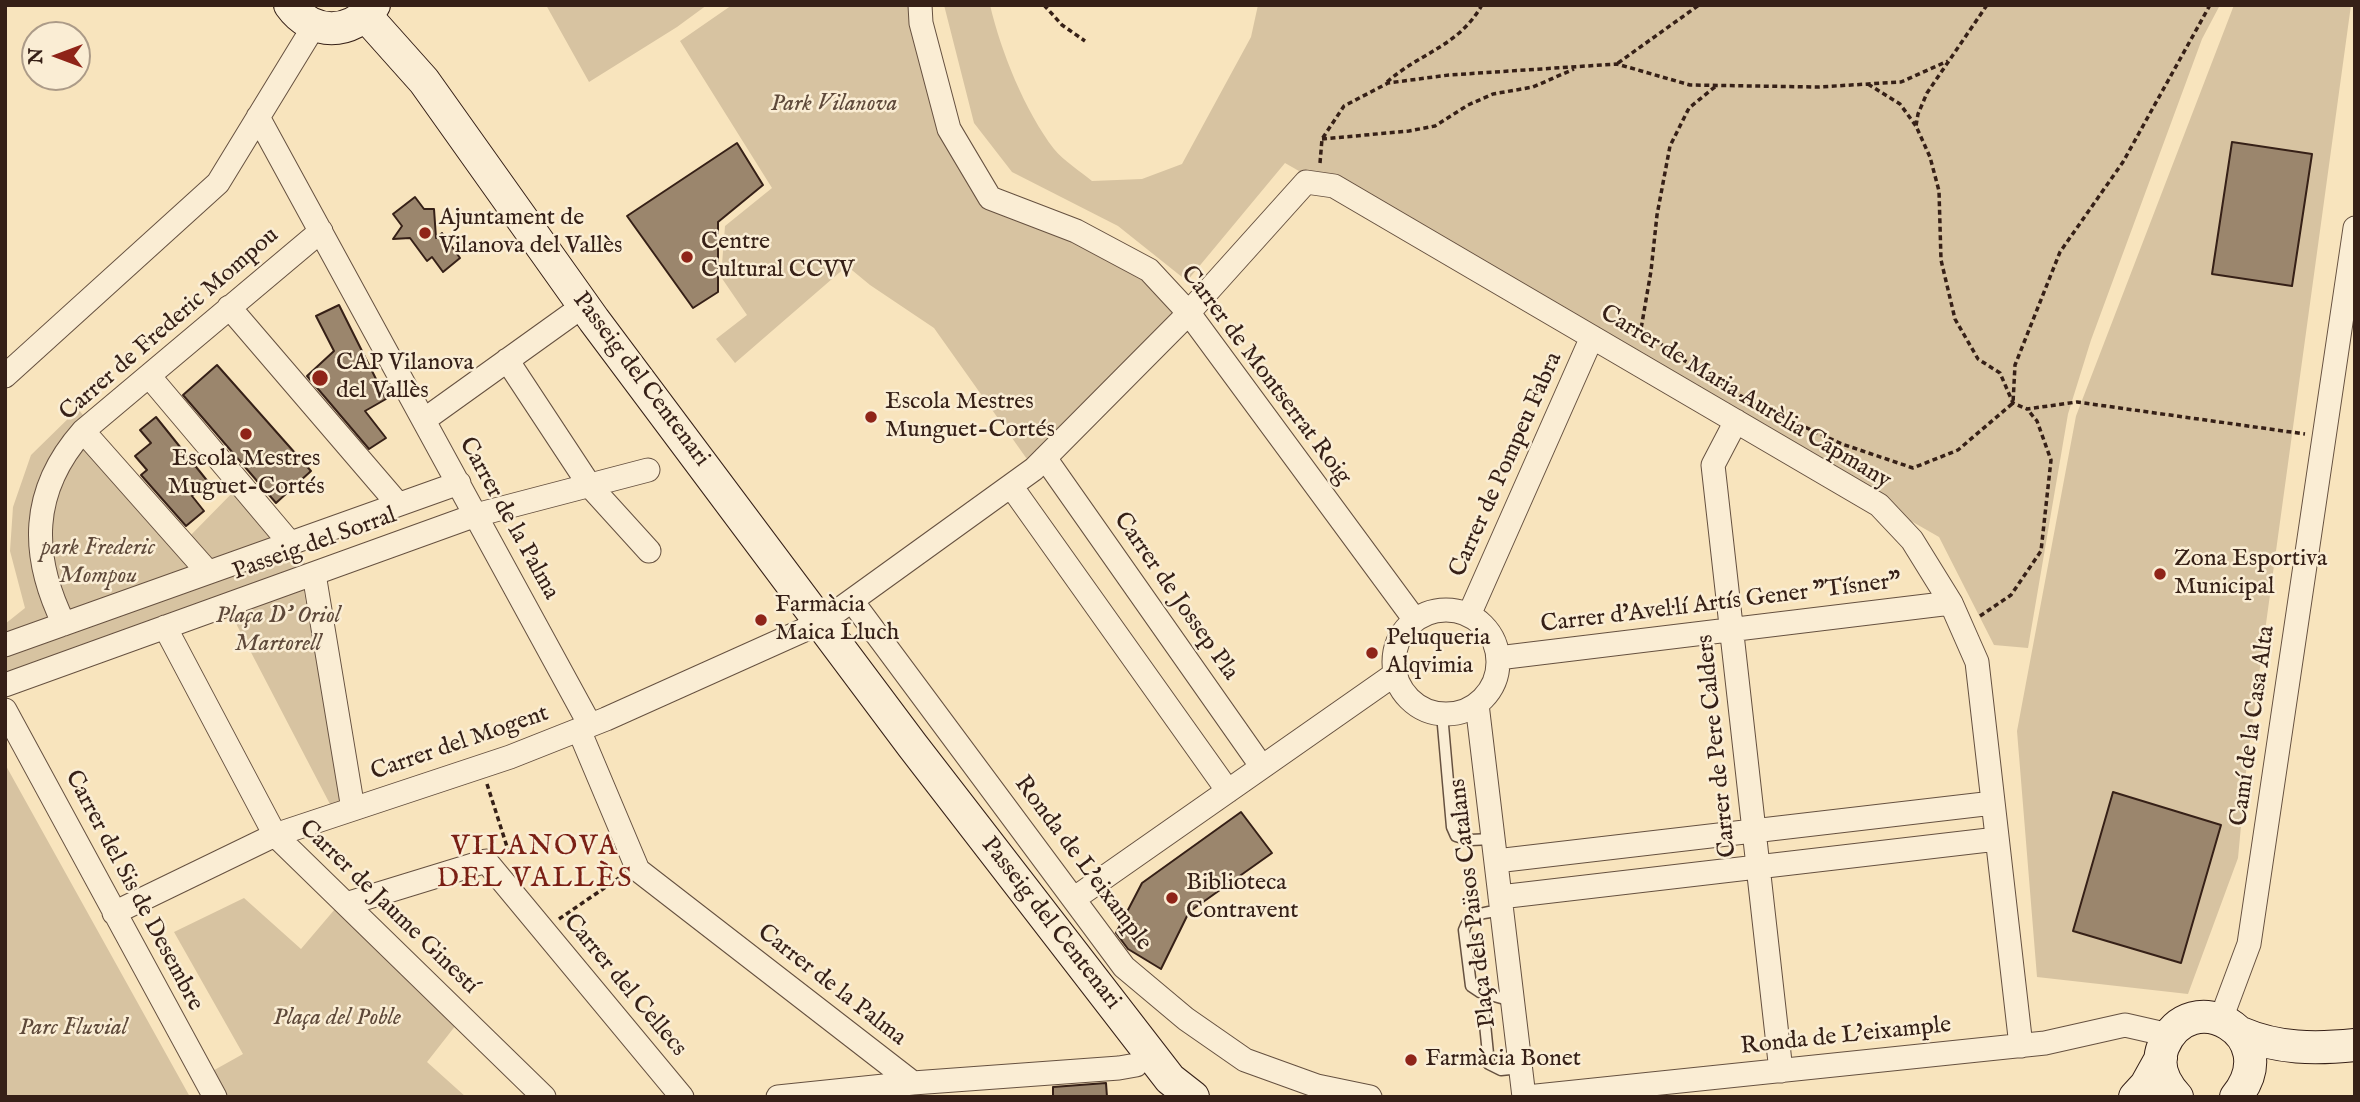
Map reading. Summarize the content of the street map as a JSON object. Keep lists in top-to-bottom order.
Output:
{
  "streets": {
    "street": [
      "Carrer de Frederic Mompou",
      "Carrer de Montserrat Roig",
      "Passeig del Centenari",
      "Carrer de Maria Aurèlia Capmany",
      "Carrer de Pompeu Fabra",
      "Carrer de la Palma",
      "Passeig del Sorral",
      "Carrer de Jossep Pla",
      "Carrer d'Avel·lí Artís Gener \"Tísner\"",
      "Camí de la Casa Alta",
      "Carrer del Mogent",
      "Carrer de Pere Calders",
      "Ronda de L'eixample",
      "Carrer del Sis de Desembre",
      "Plaça dels Països Catalans",
      "Carrer de Jaume Ginestí",
      "Carrer del Cellecs"
    ]
  },
  "crossings": [
    ["Carrer de Frederic Mompou", "Carrer de la Palma"],
    ["Carrer de Frederic Mompou", "Passeig del Sorral"],
    ["Carrer de Montserrat Roig", "Carrer de Pompeu Fabra"],
    ["Carrer de Montserrat Roig", "Carrer d'Avel·lí Artís Gener \"Tísner\""],
    ["Carrer de Montserrat Roig", "Carrer del Mogent"],
    ["Carrer de Montserrat Roig", "Plaça dels Països Catalans"],
    ["Passeig del Centenari", "Carrer del Mogent"],
    ["Carrer de Maria Aurèlia Capmany", "Carrer de Pompeu Fabra"],
    ["Carrer de Maria Aurèlia Capmany", "Carrer d'Avel·lí Artís Gener \"Tísner\""],
    ["Carrer de Maria Aurèlia Capmany", "Carrer del Mogent"],
    ["Carrer de Maria Aurèlia Capmany", "Carrer de Pere Calders"],
    ["Carrer de Maria Aurèlia Capmany", "Ronda de L'eixample"],
    ["Carrer de Pompeu Fabra", "Carrer d'Avel·lí Artís Gener \"Tísner\""],
    ["Carrer de Pompeu Fabra", "Plaça dels Països Catalans"],
    ["Carrer de la Palma", "Passeig del Sorral"],
    ["Carrer de la Palma", "Carrer del Mogent"],
    ["Passeig del Sorral", "Carrer de Jaume Ginestí"],
    ["Carrer de Jossep Pla", "Carrer del Mogent"],
    ["Carrer d'Avel·lí Artís Gener \"Tísner\"", "Carrer de Pere Calders"],
    ["Carrer d'Avel·lí Artís Gener \"Tísner\"", "Plaça dels Països Catalans"],
    ["Carrer del Mogent", "Ronda de L'eixample"],
    ["Carrer del Mogent", "Carrer del Sis de Desembre"],
    ["Carrer del Mogent", "Carrer de Jaume Ginestí"],
    ["Carrer de Pere Calders", "Ronda de L'eixample"],
    ["Ronda de L'eixample", "Plaça dels Països Catalans"]
  ],
  "districts": ["VILANOVA DEL VALLÈS"],
  "parks": [
    "Park Vilanova",
    "park Frederic Mompou",
    "Plaça D' Oriol Martorell",
    "Plaça del Poble",
    "Parc Fluvial"
  ],
  "places": [
    "Ajuntament de Vilanova del Vallès",
    "Centre Cultural CCVV",
    "CAP Vilanova del Vallès",
    "Escola Mestres Munguet-Cortés",
    "Escola Mestres Muguet-Cortés",
    "Zona Esportiva Municipal",
    "Farmàcia Maica Lluch",
    "Peluqueria Alqvimia",
    "Biblioteca Contravent",
    "Farmàcia Bonet"
  ],
  "north": "left"
}
